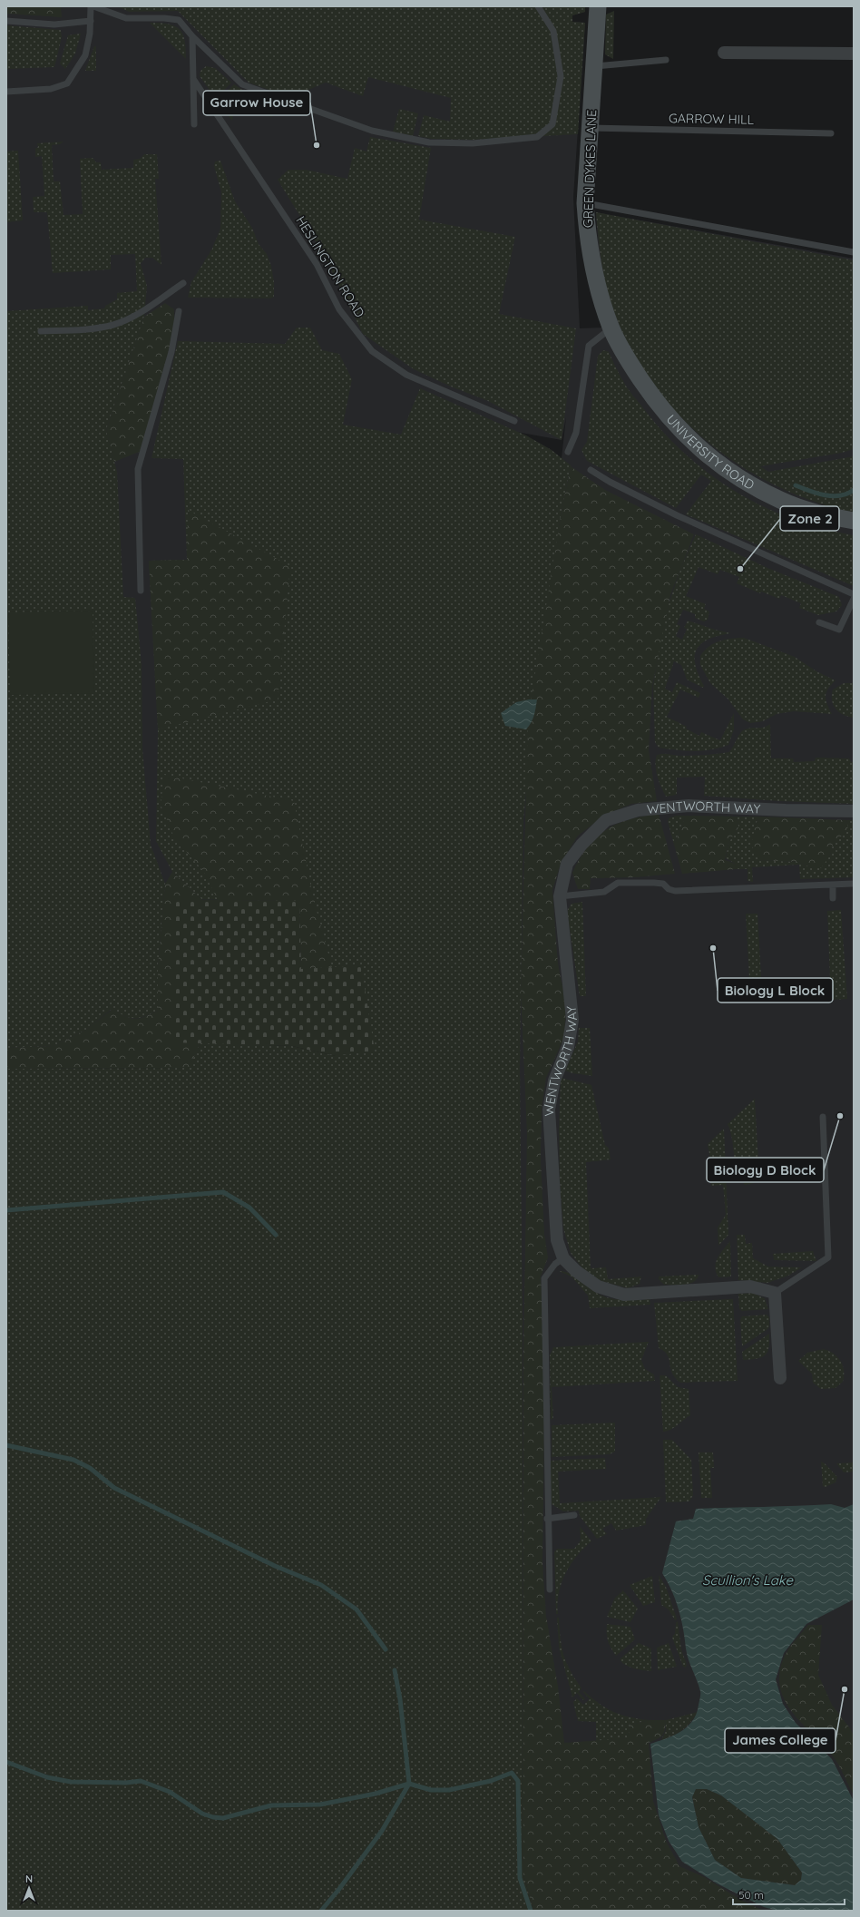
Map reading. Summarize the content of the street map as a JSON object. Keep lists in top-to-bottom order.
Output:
{
  "streets": {
    "street": ["GREEN DYKES LANE", "UNIVERSITY ROAD", "WENTWORTH WAY"],
    "lane": ["GARROW HILL", "HESLINGTON ROAD"]
  },
  "crossings": [
    ["GARROW HILL", "GREEN DYKES LANE"],
    ["GREEN DYKES LANE", "UNIVERSITY ROAD"]
  ],
  "water": ["Scullion's Lake"],
  "places": [
    "Garrow House",
    "Zone 2",
    "Biology L Block",
    "Biology D Block",
    "James College"
  ],
  "scale_bar": "50 m",
  "north": "top"
}
